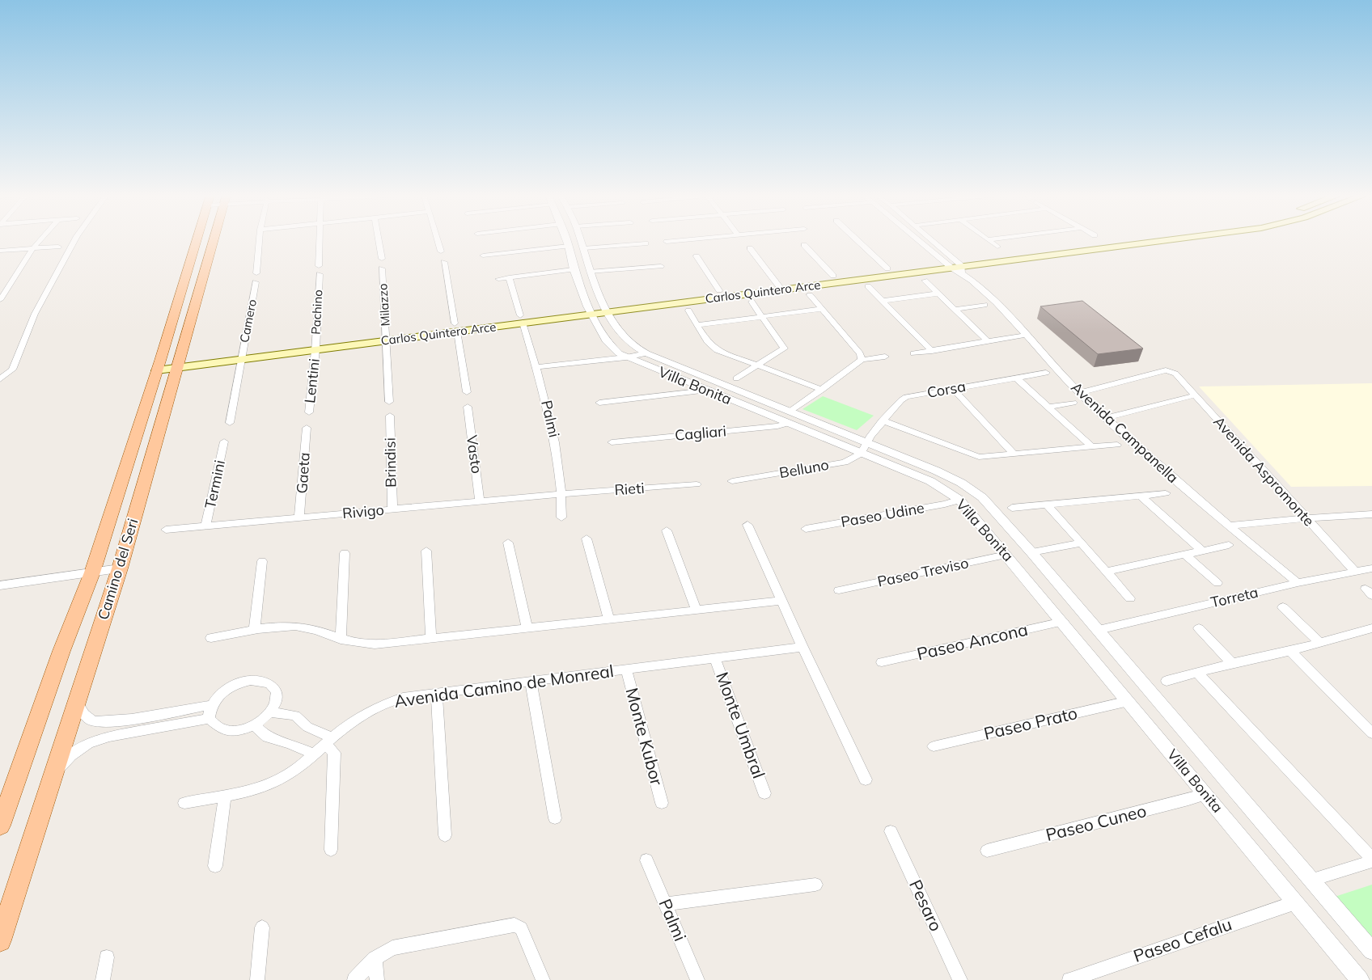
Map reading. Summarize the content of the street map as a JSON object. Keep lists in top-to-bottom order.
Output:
{
  "streets": {
    "main road": ["Carlos Quintero Arce", "Camino del Seri"],
    "street": [
      "Milazzo",
      "Pachino",
      "Camero",
      "Lentini",
      "Villa Bonita",
      "Corsa",
      "Palmi",
      "Avenida Campanella",
      "Cagliari",
      "Vasto",
      "Brindisi",
      "Belluno",
      "Avenida Aspromonte",
      "Gaeta",
      "Termini",
      "Rieti",
      "Rivigo",
      "Paseo Udine",
      "Paseo Treviso",
      "Torreta",
      "Paseo Ancona",
      "Avenida Camino de Monreal",
      "Paseo Prato",
      "Monte Umbral",
      "Monte Kubor",
      "Paseo Cuneo",
      "Pesaro",
      "Paseo Cefalu"
    ]
  },
  "crossings": [
    ["Carlos Quintero Arce", "Milazzo"],
    ["Carlos Quintero Arce", "Pachino"],
    ["Carlos Quintero Arce", "Camero"],
    ["Carlos Quintero Arce", "Lentini"],
    ["Carlos Quintero Arce", "Villa Bonita"],
    ["Carlos Quintero Arce", "Palmi"],
    ["Carlos Quintero Arce", "Avenida Campanella"],
    ["Carlos Quintero Arce", "Camino del Seri"],
    ["Pachino", "Lentini"],
    ["Villa Bonita", "Corsa"],
    ["Villa Bonita", "Cagliari"],
    ["Villa Bonita", "Belluno"],
    ["Villa Bonita", "Paseo Udine"],
    ["Villa Bonita", "Paseo Treviso"],
    ["Villa Bonita", "Torreta"],
    ["Villa Bonita", "Paseo Ancona"],
    ["Villa Bonita", "Paseo Prato"],
    ["Villa Bonita", "Paseo Cuneo"],
    ["Villa Bonita", "Paseo Cefalu"],
    ["Corsa", "Belluno"],
    ["Palmi", "Rieti"],
    ["Palmi", "Rivigo"],
    ["Avenida Campanella", "Avenida Aspromonte"],
    ["Avenida Campanella", "Torreta"],
    ["Vasto", "Rivigo"],
    ["Brindisi", "Rivigo"],
    ["Avenida Aspromonte", "Torreta"],
    ["Gaeta", "Rivigo"],
    ["Termini", "Rivigo"],
    ["Rieti", "Rivigo"],
    ["Avenida Camino de Monreal", "Monte Umbral"],
    ["Avenida Camino de Monreal", "Monte Kubor"]
  ]
}
